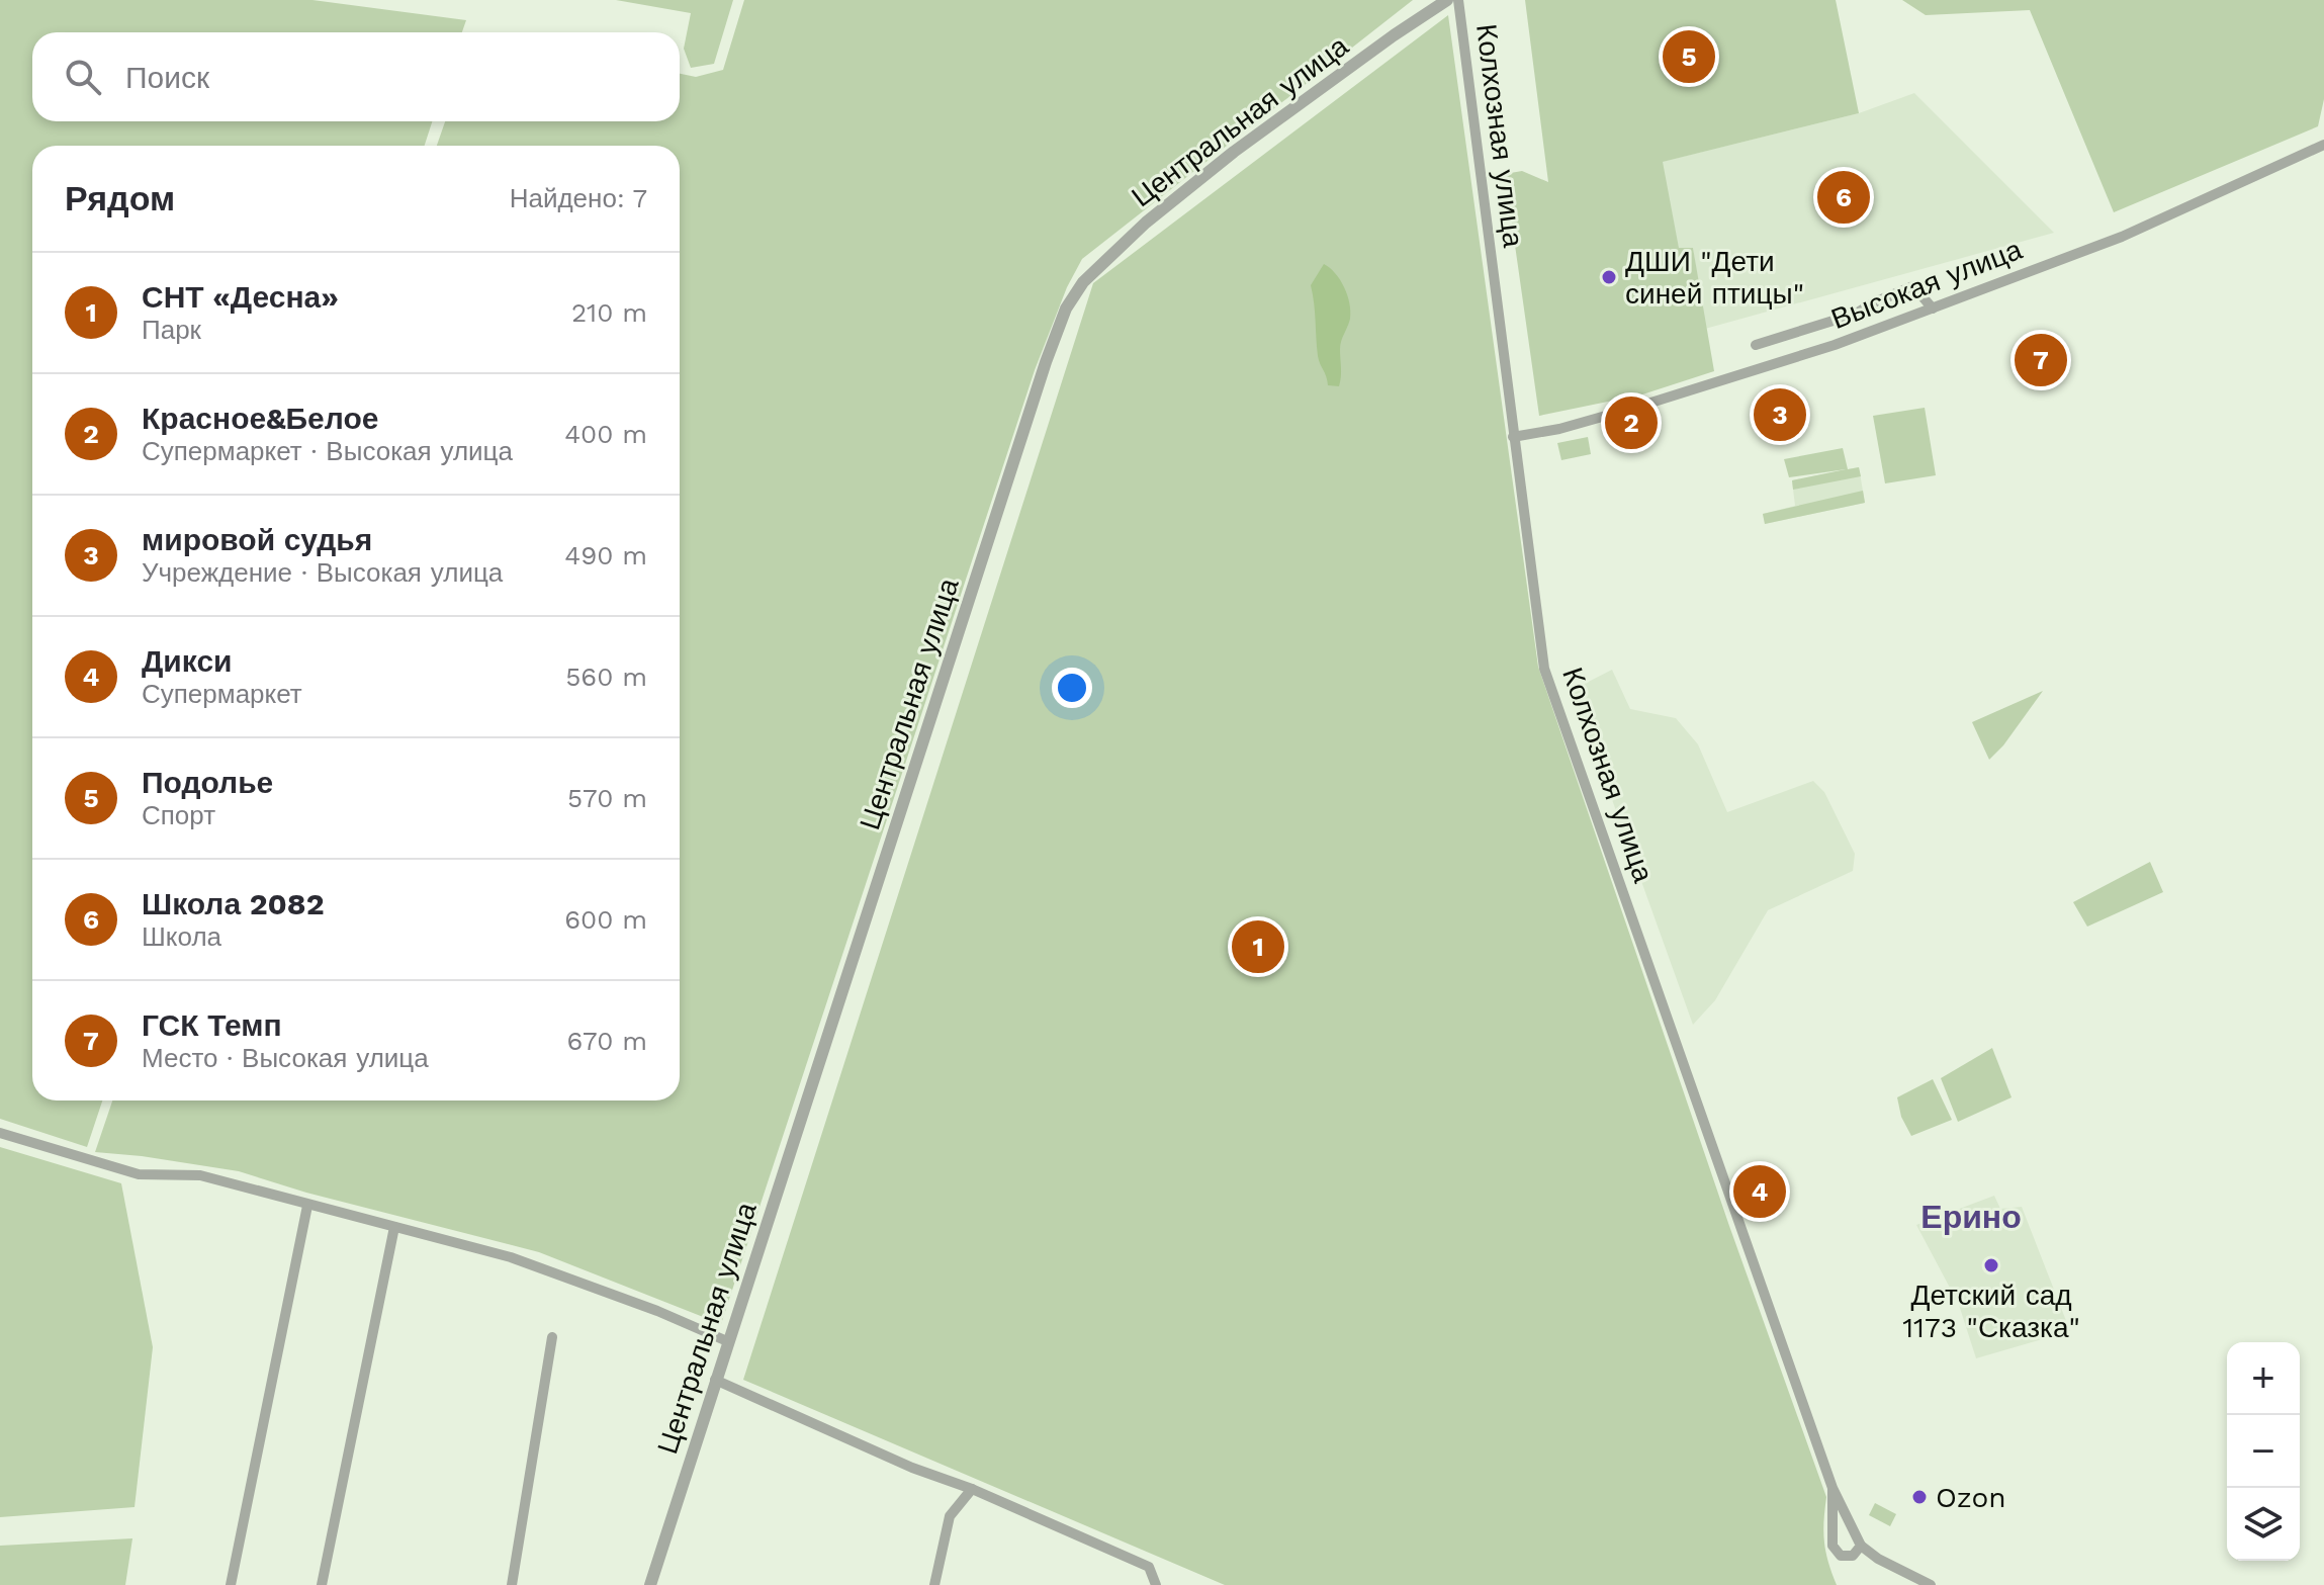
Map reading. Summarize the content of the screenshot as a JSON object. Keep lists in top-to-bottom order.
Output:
{
  "streets": {
    "street": ["Центральная улица", "Колхозная улица", "Высокая улица"]
  },
  "crossings": [
    ["Колхозная улица", "Высокая улица"]
  ],
  "districts": ["Ерино"],
  "places": ["ДШИ \"Дети синей птицы\"", "Детский сад 1173 \"Сказка\"", "Ozon"],
  "page": {
    "pins": [
      "5",
      "6",
      "7",
      "3",
      "2",
      "1",
      "4"
    ],
    "search": "Поиск",
    "heading": ["Рядом", "Найдено: 7"],
    "list": [
      {
        "mark": "1",
        "name": "СНТ «Десна»",
        "note": "Парк",
        "value": "210 m"
      },
      {
        "mark": "2",
        "name": "Красное&Белое",
        "note": "Супермаркет · Высокая улица",
        "value": "400 m"
      },
      {
        "mark": "3",
        "name": "мировой судья",
        "note": "Учреждение · Высокая улица",
        "value": "490 m"
      },
      {
        "mark": "4",
        "name": "Дикси",
        "note": "Супермаркет",
        "value": "560 m"
      },
      {
        "mark": "5",
        "name": "Подолье",
        "note": "Спорт",
        "value": "570 m"
      },
      {
        "mark": "6",
        "name": "Школа 2082",
        "note": "Школа",
        "value": "600 m"
      },
      {
        "mark": "7",
        "name": "ГСК Темп",
        "note": "Место · Высокая улица",
        "value": "670 m"
      }
    ],
    "map_buttons": ["+", "−"]
  }
}
